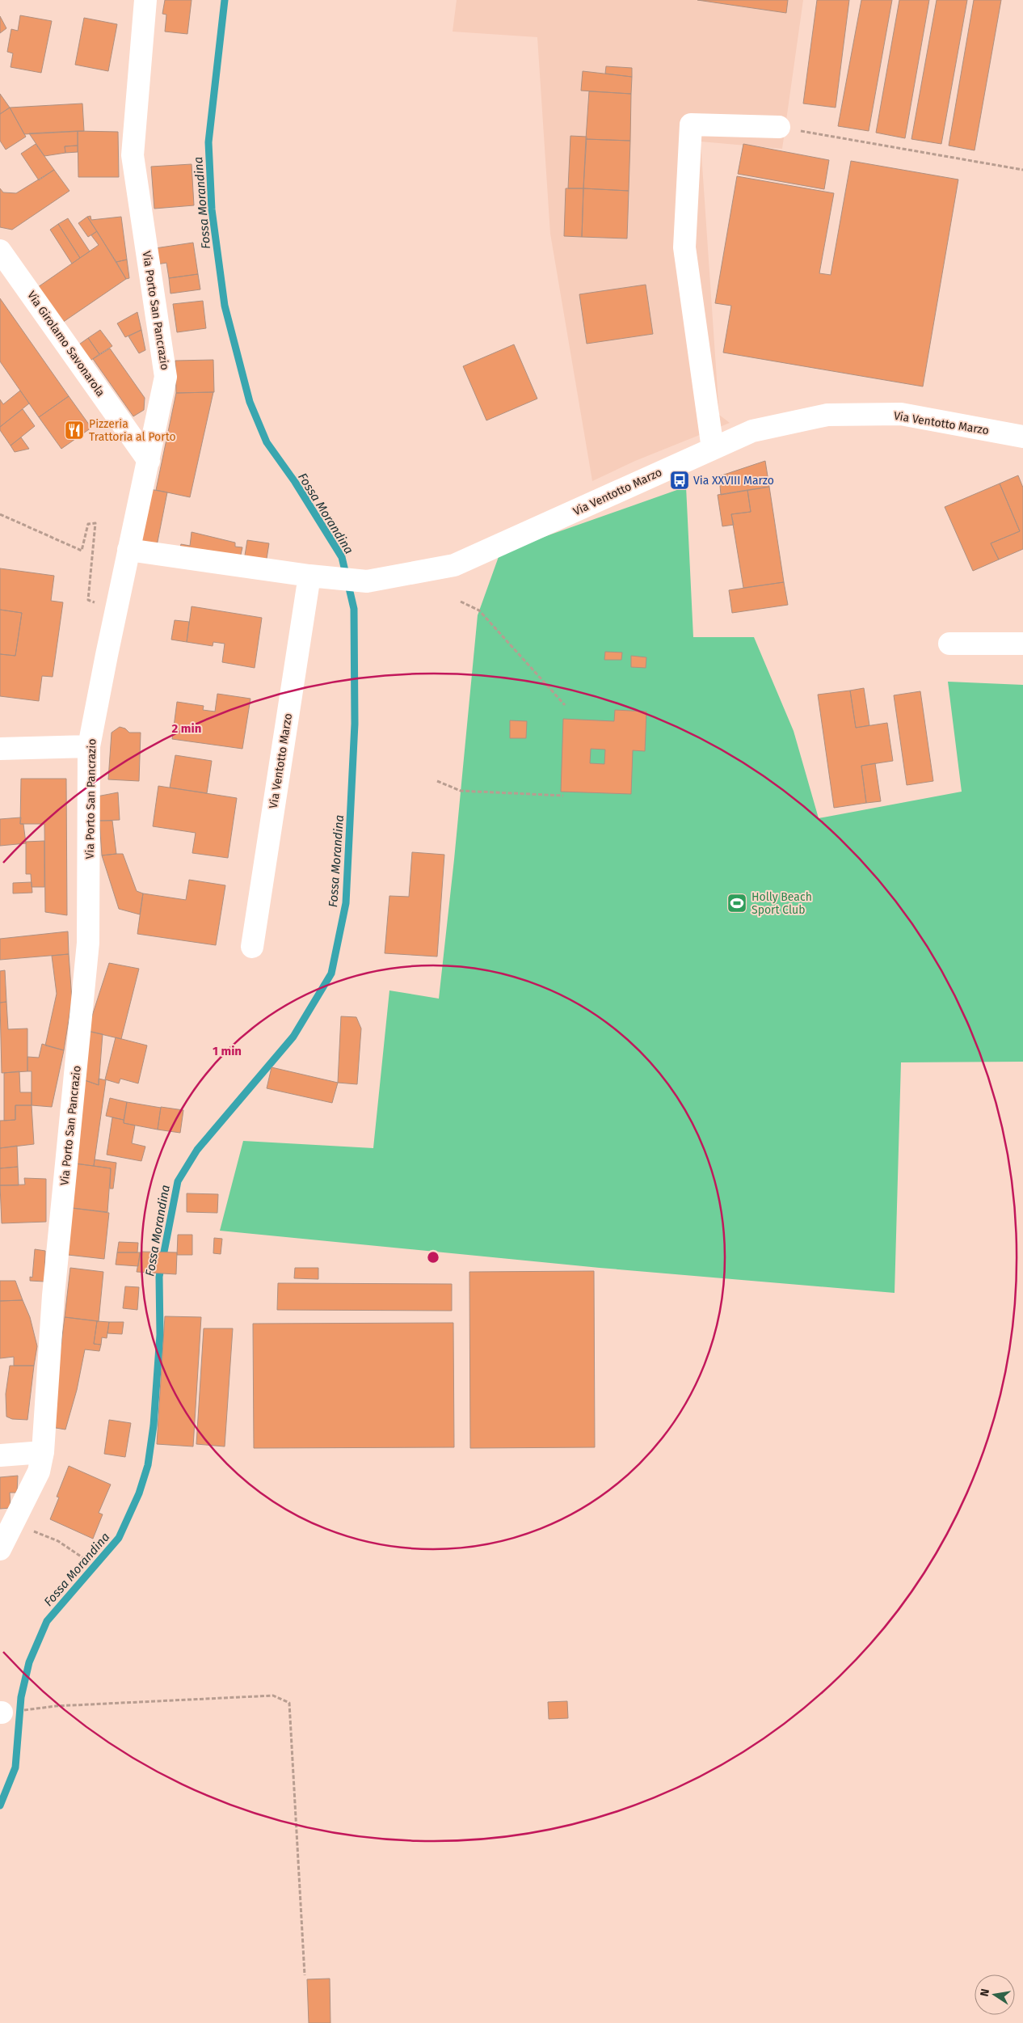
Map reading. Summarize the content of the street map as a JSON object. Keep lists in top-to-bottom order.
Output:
{
  "streets": {
    "street": ["Via Porto San Pancrazio", "Via Girolamo Savonarola", "Via Ventotto Marzo"]
  },
  "crossings": [
    ["Via Porto San Pancrazio", "Via Girolamo Savonarola"],
    ["Via Porto San Pancrazio", "Via Ventotto Marzo"]
  ],
  "water": ["Fossa Morandina"],
  "places": {
    "restaurant": ["Pizzeria Trattoria al Porto"],
    "bus stop": ["Via XXVIII Marzo"],
    "sports": ["Holly Beach Sport Club"]
  },
  "north": "left",
  "rings": ["2 min", "1 min"]
}
